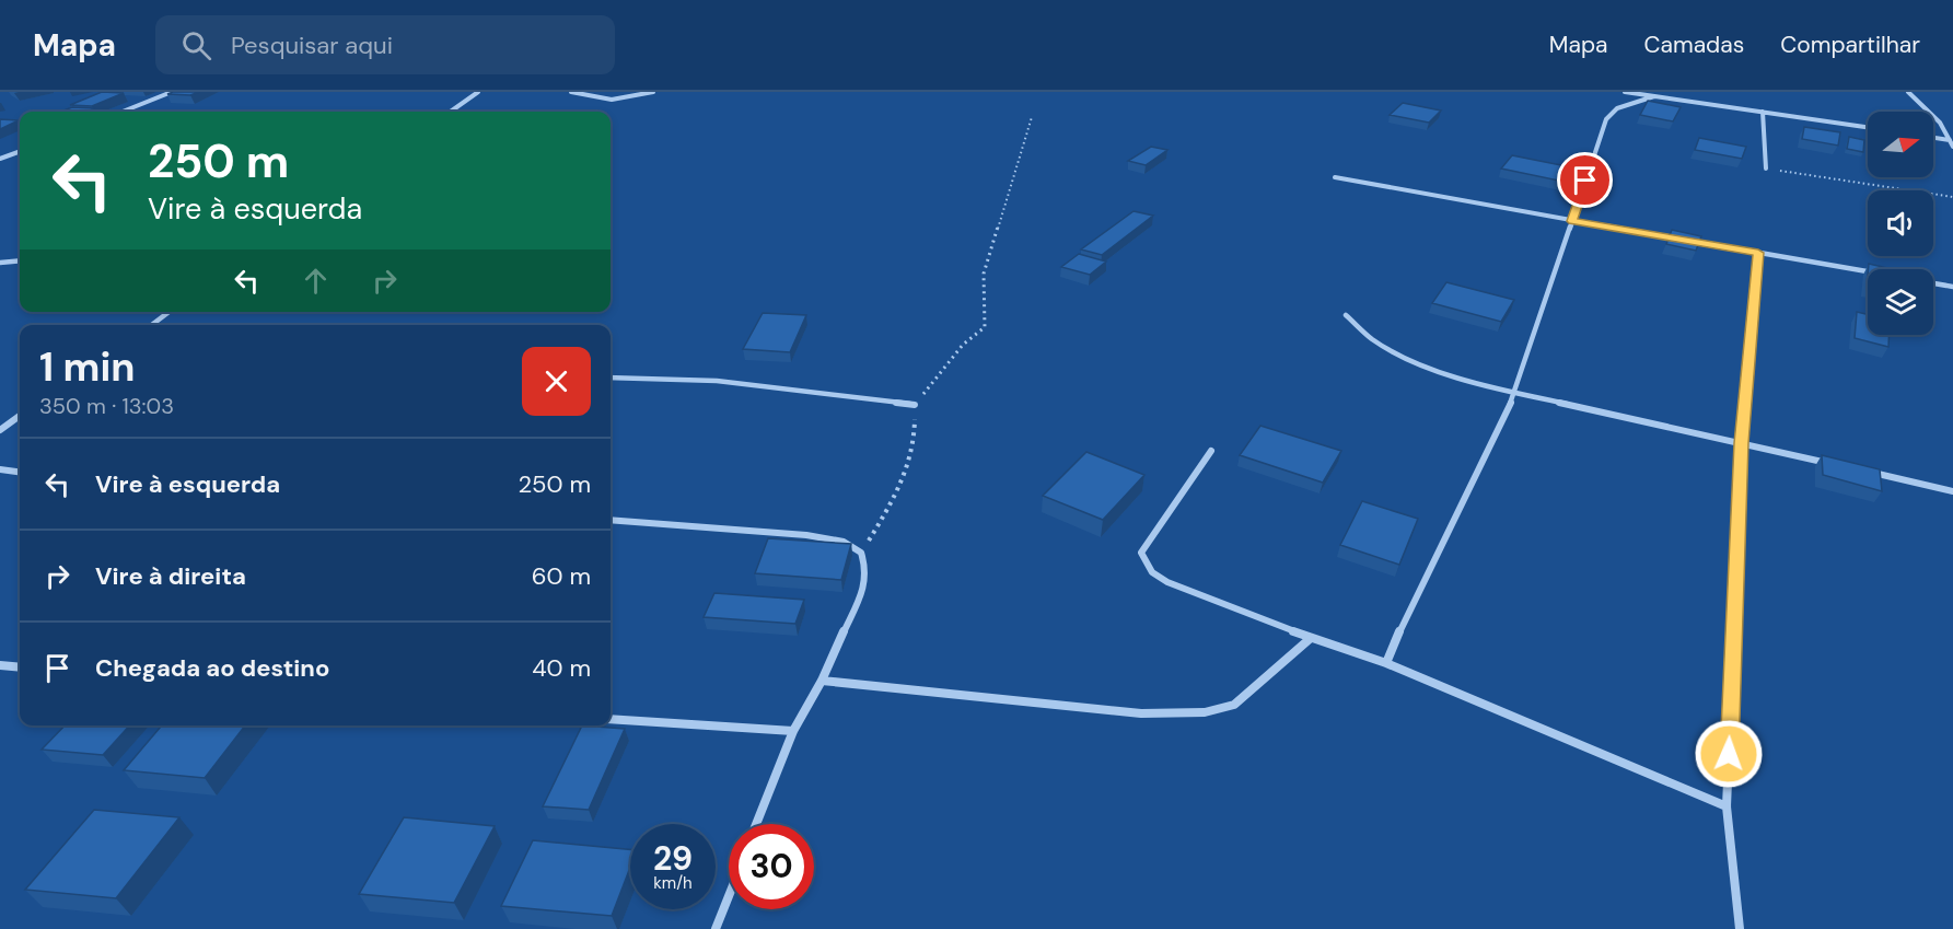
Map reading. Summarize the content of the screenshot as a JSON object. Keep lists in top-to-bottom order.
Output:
{
  "north": "right",
  "page": {
    "header": "Mapa",
    "search": "Pesquisar aqui",
    "nav": ["Mapa", "Camadas", "Compartilhar"],
    "turn": ["250 m", "Vire à esquerda"],
    "heading": ["1 min", "350 m · 13:03"],
    "list": [
      {
        "name": "Vire à esquerda",
        "value": "250 m"
      },
      {
        "name": "Vire à direita",
        "value": "60 m"
      },
      {
        "name": "Chegada ao destino",
        "value": "40 m"
      }
    ],
    "speed": "29 km/h",
    "limit": "30"
  }
}
